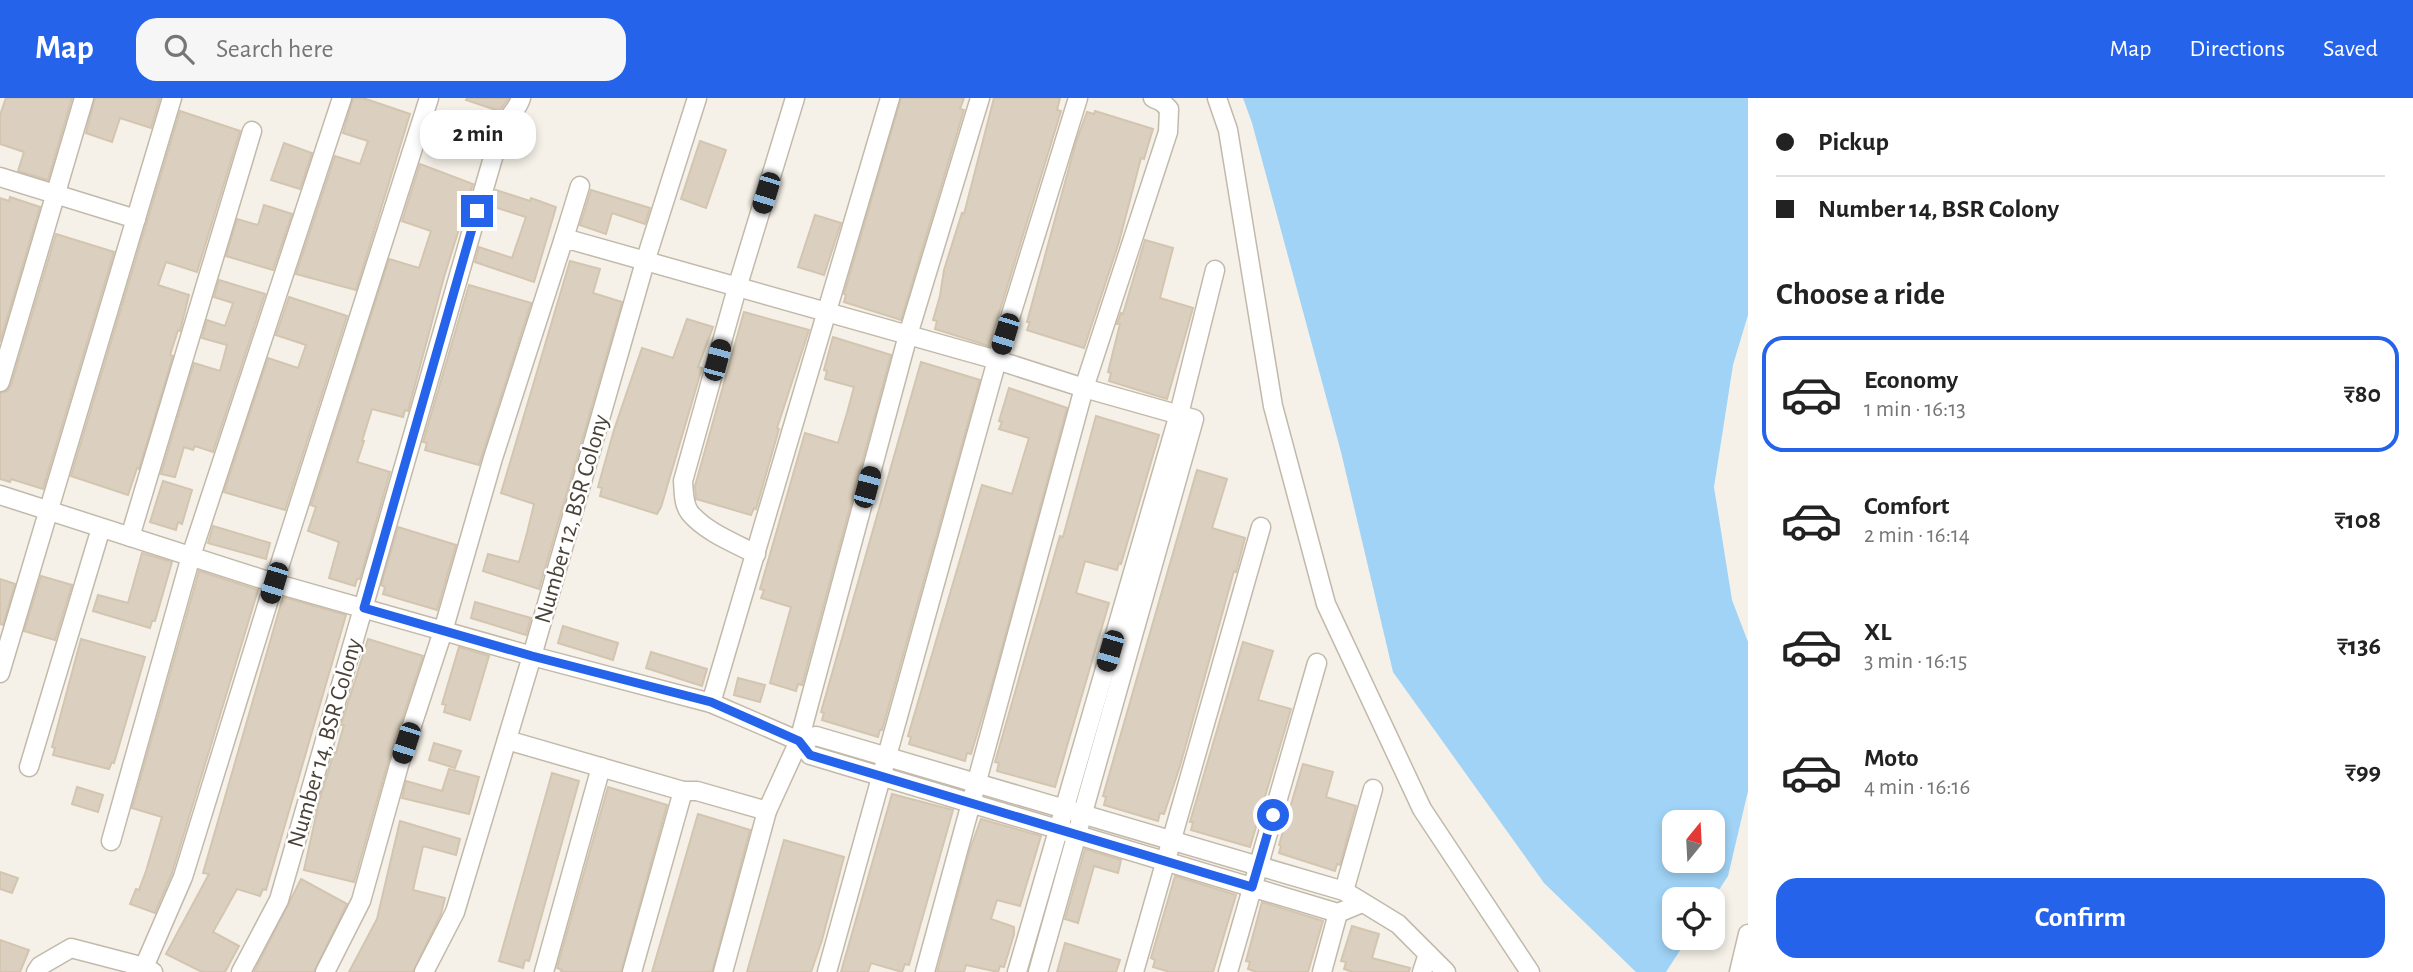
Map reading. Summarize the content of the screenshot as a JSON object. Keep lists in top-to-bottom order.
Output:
{
  "streets": {
    "street": ["Number 12, BSR Colony", "Number 14, BSR Colony"]
  },
  "north": "top",
  "page": {
    "header": "Map",
    "search": "Search here",
    "nav": ["Map", "Directions", "Saved"],
    "banner": ["Pickup", "Number 14, BSR Colony"],
    "bubble": "2 min",
    "heading": "Choose a ride",
    "list": [
      {
        "name": "Economy",
        "note": "1 min · 16:13",
        "value": "₹80"
      },
      {
        "name": "Comfort",
        "note": "2 min · 16:14",
        "value": "₹108"
      },
      {
        "name": "XL",
        "note": "3 min · 16:15",
        "value": "₹136"
      },
      {
        "name": "Moto",
        "note": "4 min · 16:16",
        "value": "₹99"
      }
    ],
    "buttons": "Confirm"
  }
}
